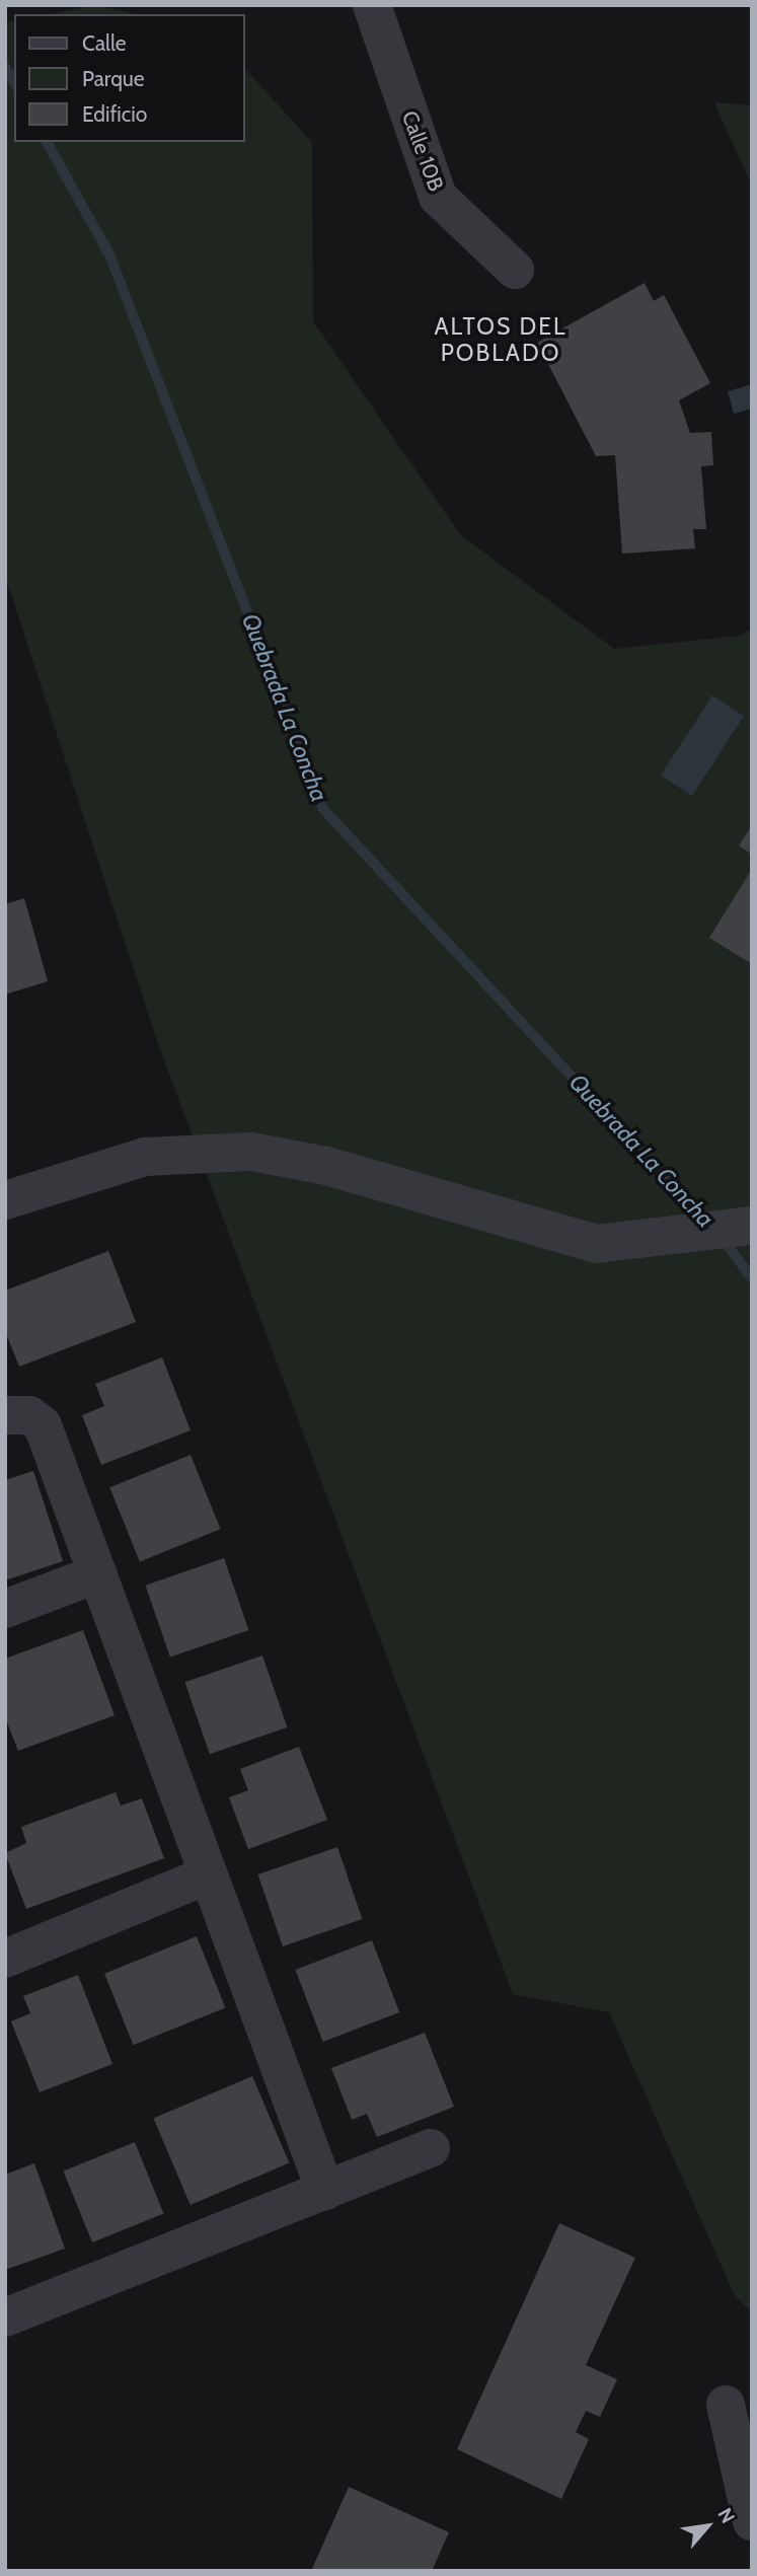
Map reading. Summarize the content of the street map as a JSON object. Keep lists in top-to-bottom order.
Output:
{
  "streets": {
    "street": ["Calle 10B"]
  },
  "districts": ["ALTOS DEL POBLADO"],
  "water": ["Quebrada La Concha"],
  "legend": ["Calle", "Parque", "Edificio"],
  "north": "top right"
}
